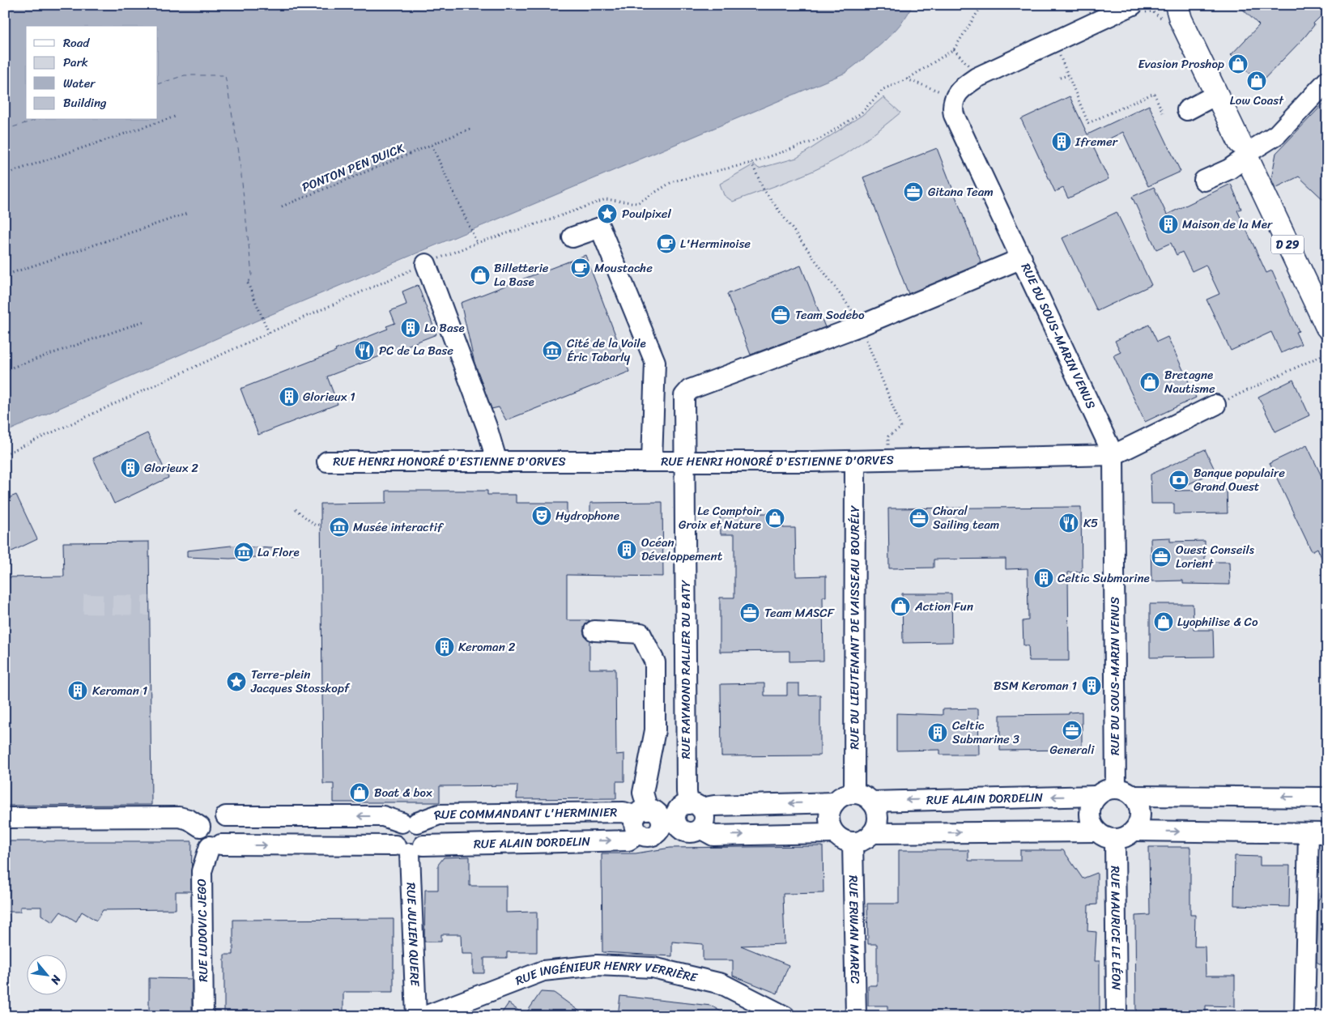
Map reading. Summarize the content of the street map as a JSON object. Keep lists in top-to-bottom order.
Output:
{
  "streets": {
    "main road": ["D 29"],
    "street": [
      "RUE DU SOUS-MARIN VENUS",
      "RUE HENRI HONORÉ D'ESTIENNE D'ORVES",
      "RUE DU LIEUTENANT DE VAISSEAU BOURÉLY",
      "RUE RAYMOND RALLIER DU BATY",
      "RUE ALAIN DORDELIN",
      "RUE COMMANDANT L'HERMINIER",
      "RUE MAURICE LE LÉON",
      "RUE ERWAN MAREC",
      "RUE LUDOVIC JEGO",
      "RUE JULIEN QUERE",
      "RUE INGÉNIEUR HENRY VERRIÈRE"
    ],
    "path": ["PONTON PEN DUICK"]
  },
  "crossings": [
    ["RUE DU SOUS-MARIN VENUS", "RUE HENRI HONORÉ D'ESTIENNE D'ORVES"],
    ["RUE DU SOUS-MARIN VENUS", "RUE RAYMOND RALLIER DU BATY"],
    ["RUE DU SOUS-MARIN VENUS", "RUE ALAIN DORDELIN"],
    ["RUE DU SOUS-MARIN VENUS", "RUE MAURICE LE LÉON"],
    ["RUE HENRI HONORÉ D'ESTIENNE D'ORVES", "RUE DU LIEUTENANT DE VAISSEAU BOURÉLY"],
    ["RUE HENRI HONORÉ D'ESTIENNE D'ORVES", "RUE RAYMOND RALLIER DU BATY"],
    ["RUE DU LIEUTENANT DE VAISSEAU BOURÉLY", "RUE ALAIN DORDELIN"],
    ["RUE DU LIEUTENANT DE VAISSEAU BOURÉLY", "RUE ERWAN MAREC"],
    ["RUE RAYMOND RALLIER DU BATY", "RUE ALAIN DORDELIN"],
    ["RUE ALAIN DORDELIN", "RUE COMMANDANT L'HERMINIER"],
    ["RUE ALAIN DORDELIN", "RUE MAURICE LE LÉON"],
    ["RUE ALAIN DORDELIN", "RUE ERWAN MAREC"],
    ["RUE ALAIN DORDELIN", "RUE LUDOVIC JEGO"],
    ["RUE ALAIN DORDELIN", "RUE JULIEN QUERE"]
  ],
  "places": {
    "shop": [
      "Evasion Proshop",
      "Low Coast",
      "Billetterie La Base",
      "Bretagne Nautisme",
      "Le Comptoir Groix et Nature",
      "Action Fun",
      "Lyophilise & Co",
      "Boat & box"
    ],
    "building": [
      "Ifremer",
      "Maison de la Mer",
      "La Base",
      "Glorieux 1",
      "Glorieux 2",
      "Océan Développement",
      "Celtic Submarine",
      "Keroman 2",
      "BSM Keroman 1",
      "Keroman 1",
      "Celtic Submarine 3"
    ],
    "office": [
      "Gitana Team",
      "Team Sodebo",
      "Charal Sailing team",
      "Ouest Conseils Lorient",
      "Team MASCF",
      "Generali"
    ],
    "place": ["Poulpixel", "Terre-plein Jacques Stosskopf"],
    "cafe": ["L'Herminoise", "Moustache"],
    "restaurant": ["PC de La Base", "K5"],
    "museum": ["Cité de la Voile Éric Tabarly", "Musée interactif", "La Flore"],
    "bank": ["Banque populaire Grand Ouest"],
    "theatre": ["Hydrophone"]
  },
  "legend": [
    "Road",
    "Park",
    "Water",
    "Building"
  ],
  "north": "bottom right"
}
